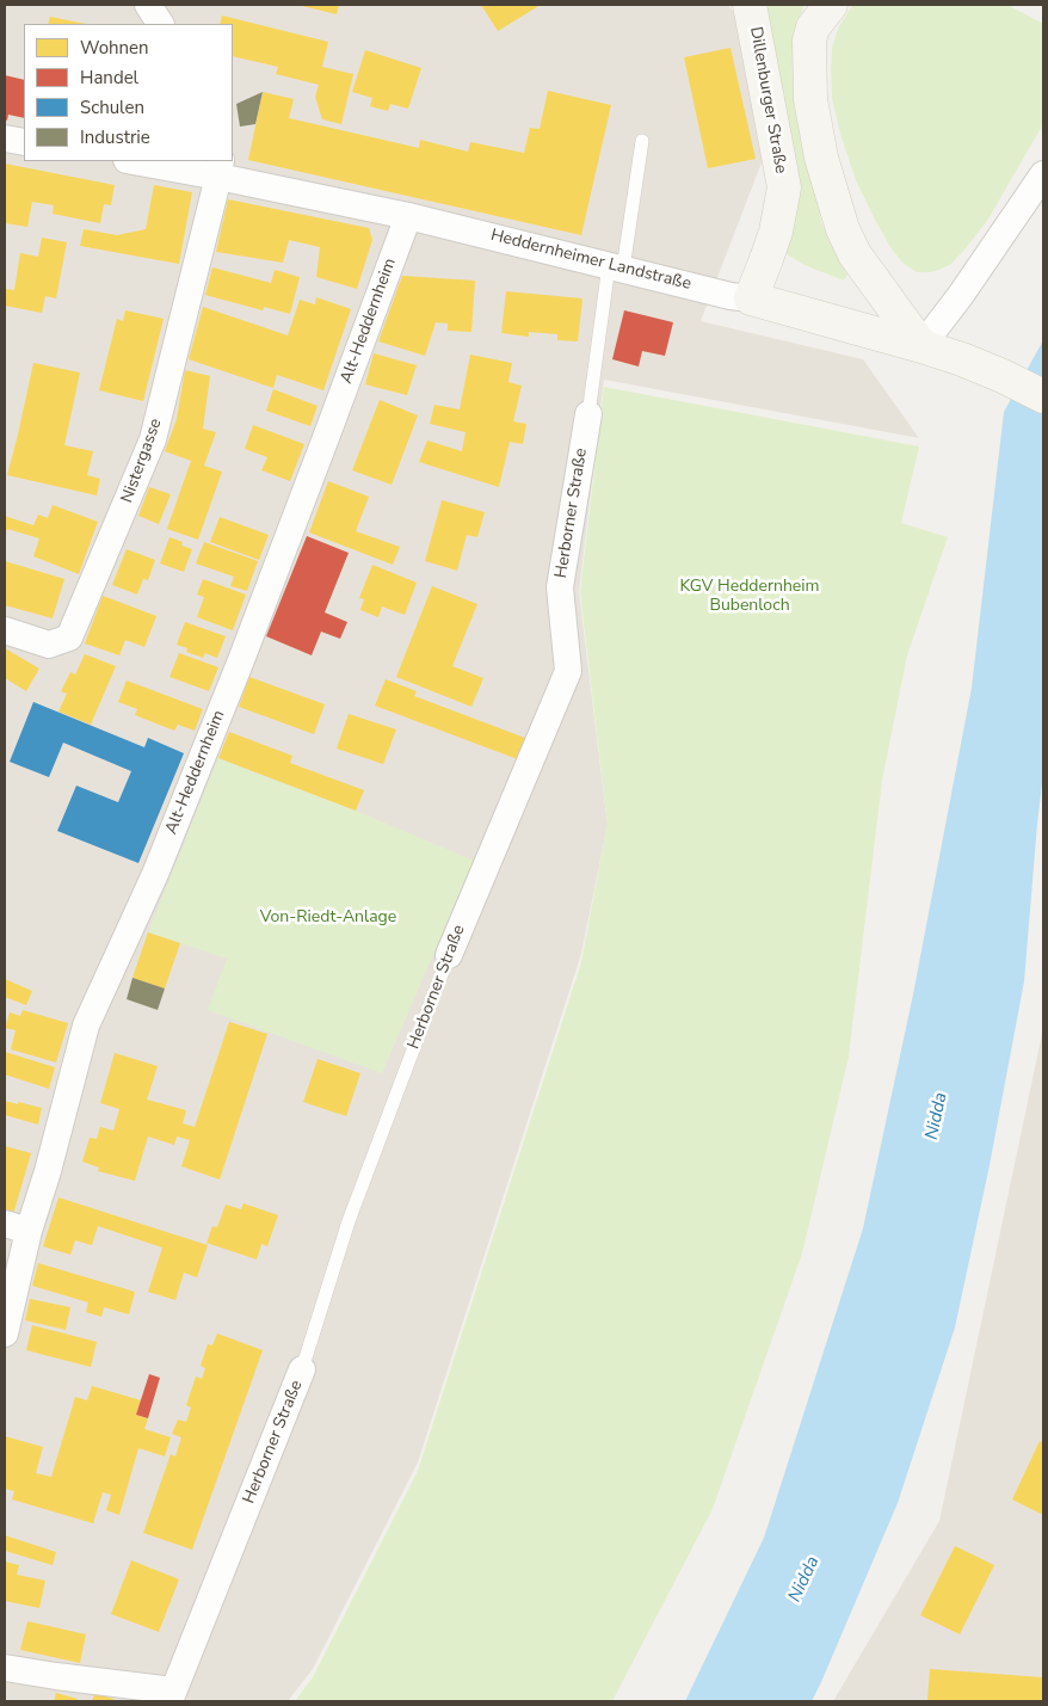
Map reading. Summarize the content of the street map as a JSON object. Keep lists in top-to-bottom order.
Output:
{
  "streets": {
    "street": [
      "Dillenburger Straße",
      "Heddernheimer Landstraße",
      "Alt-Heddernheim",
      "Nistergasse",
      "Herborner Straße"
    ]
  },
  "crossings": [
    ["Dillenburger Straße", "Heddernheimer Landstraße"],
    ["Heddernheimer Landstraße", "Alt-Heddernheim"],
    ["Heddernheimer Landstraße", "Nistergasse"],
    ["Heddernheimer Landstraße", "Herborner Straße"]
  ],
  "water": ["Nidda"],
  "parks": ["KGV Heddernheim Bubenloch", "Von-Riedt-Anlage"],
  "legend": [
    "Wohnen",
    "Handel",
    "Schulen",
    "Industrie"
  ]
}
